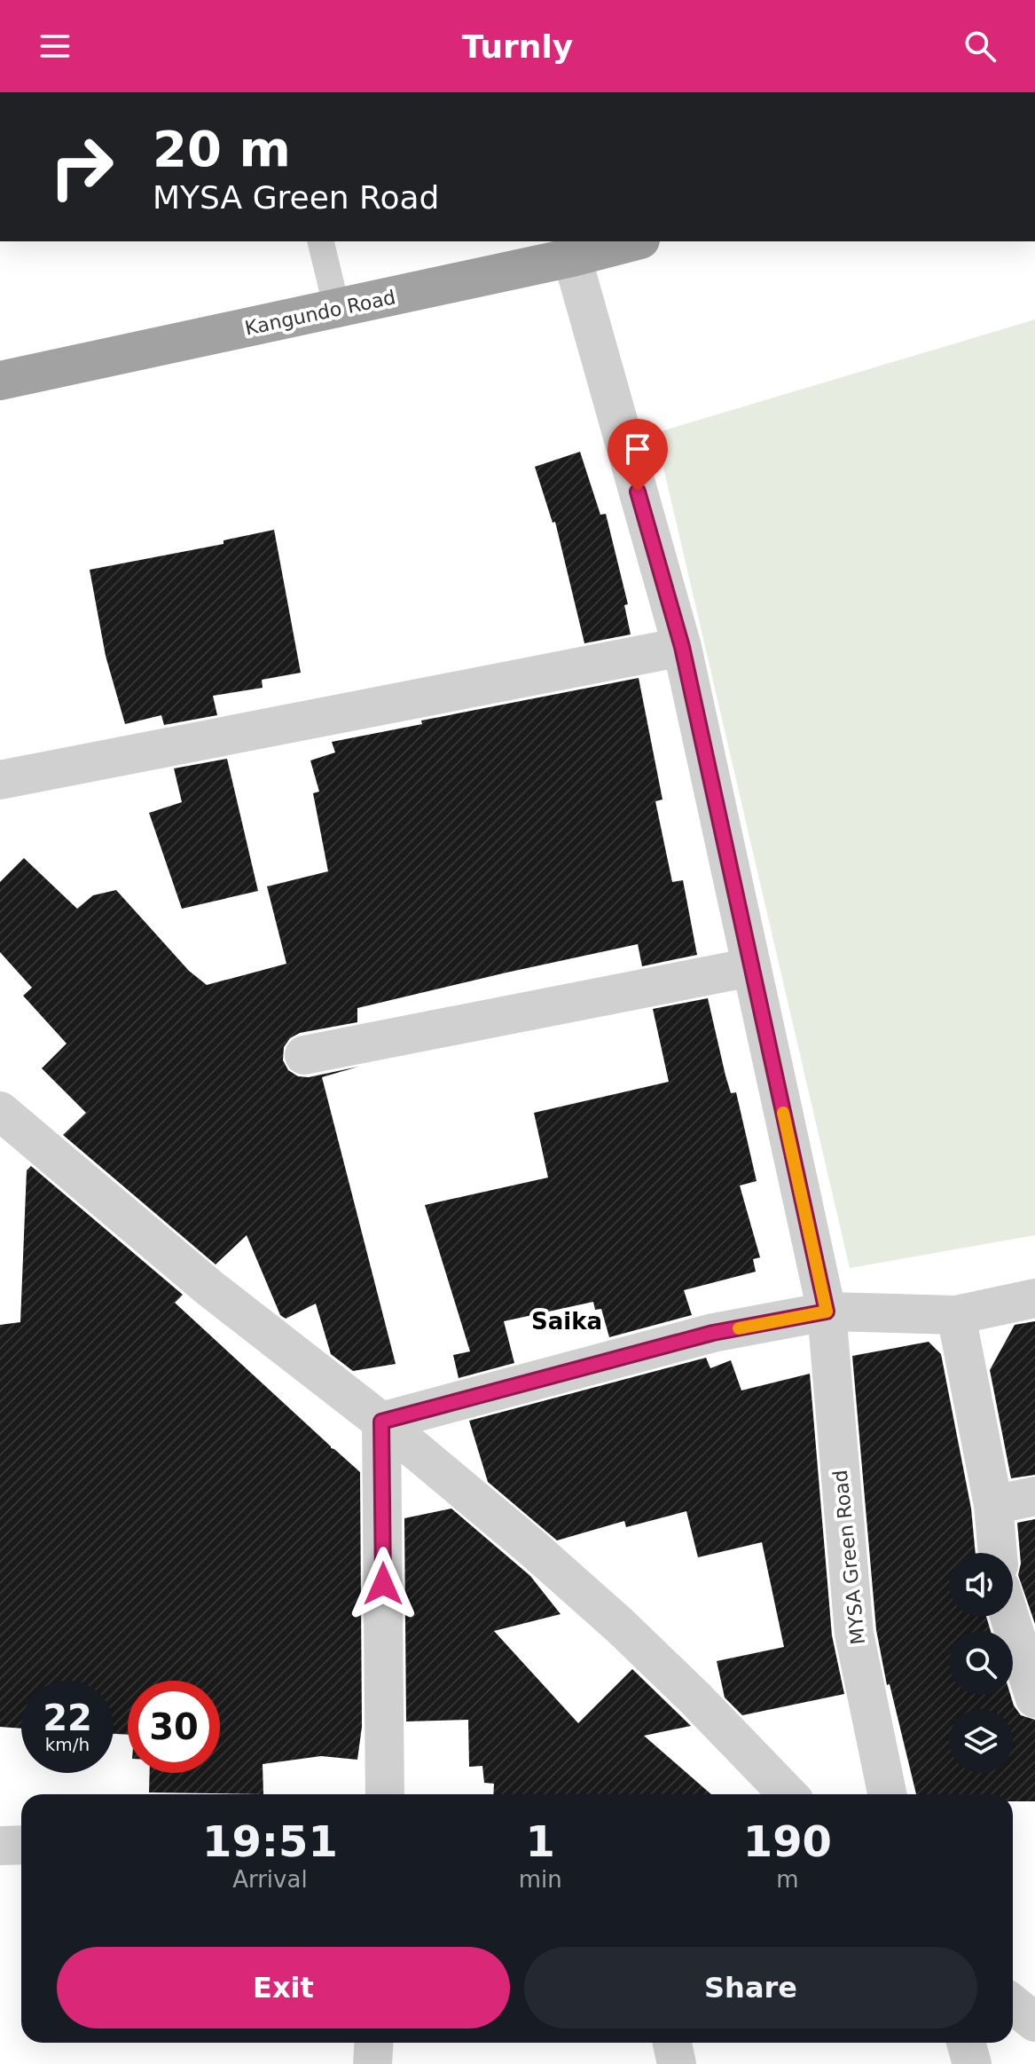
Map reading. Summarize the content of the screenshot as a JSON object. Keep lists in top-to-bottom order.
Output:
{
  "streets": {
    "highway": ["Kangundo Road"],
    "street": ["MYSA Green Road"]
  },
  "crossings": [
    ["Kangundo Road", "MYSA Green Road"]
  ],
  "districts": ["Saika"],
  "page": {
    "header": "Turnly",
    "turn": ["20 m", "MYSA Green Road"],
    "speed": "22 km/h",
    "limit": "30",
    "eta": [
      "19:51",
      "Arrival",
      "1",
      "min",
      "190",
      "m"
    ],
    "buttons": ["Exit", "Share"]
  }
}
